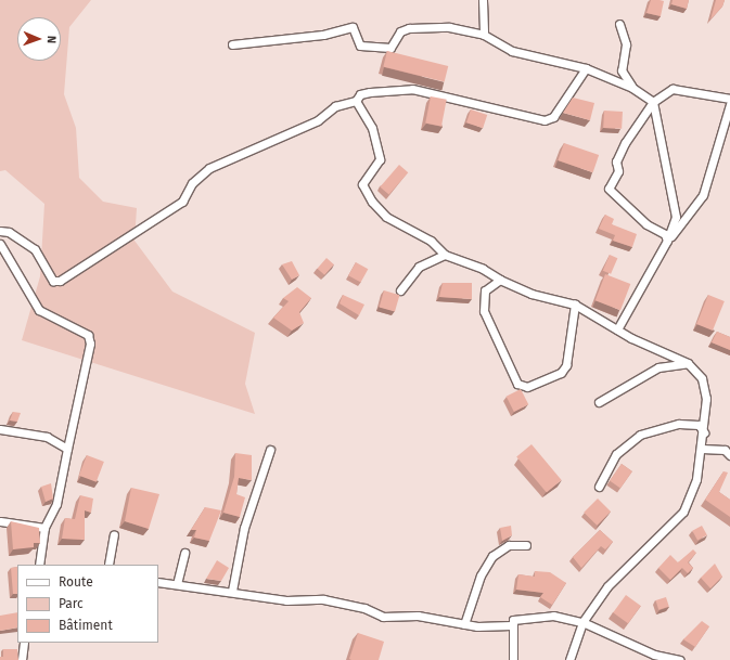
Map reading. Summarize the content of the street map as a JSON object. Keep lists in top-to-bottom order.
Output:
{
  "legend": ["Route", "Parc", "Bâtiment"],
  "north": "right"
}
